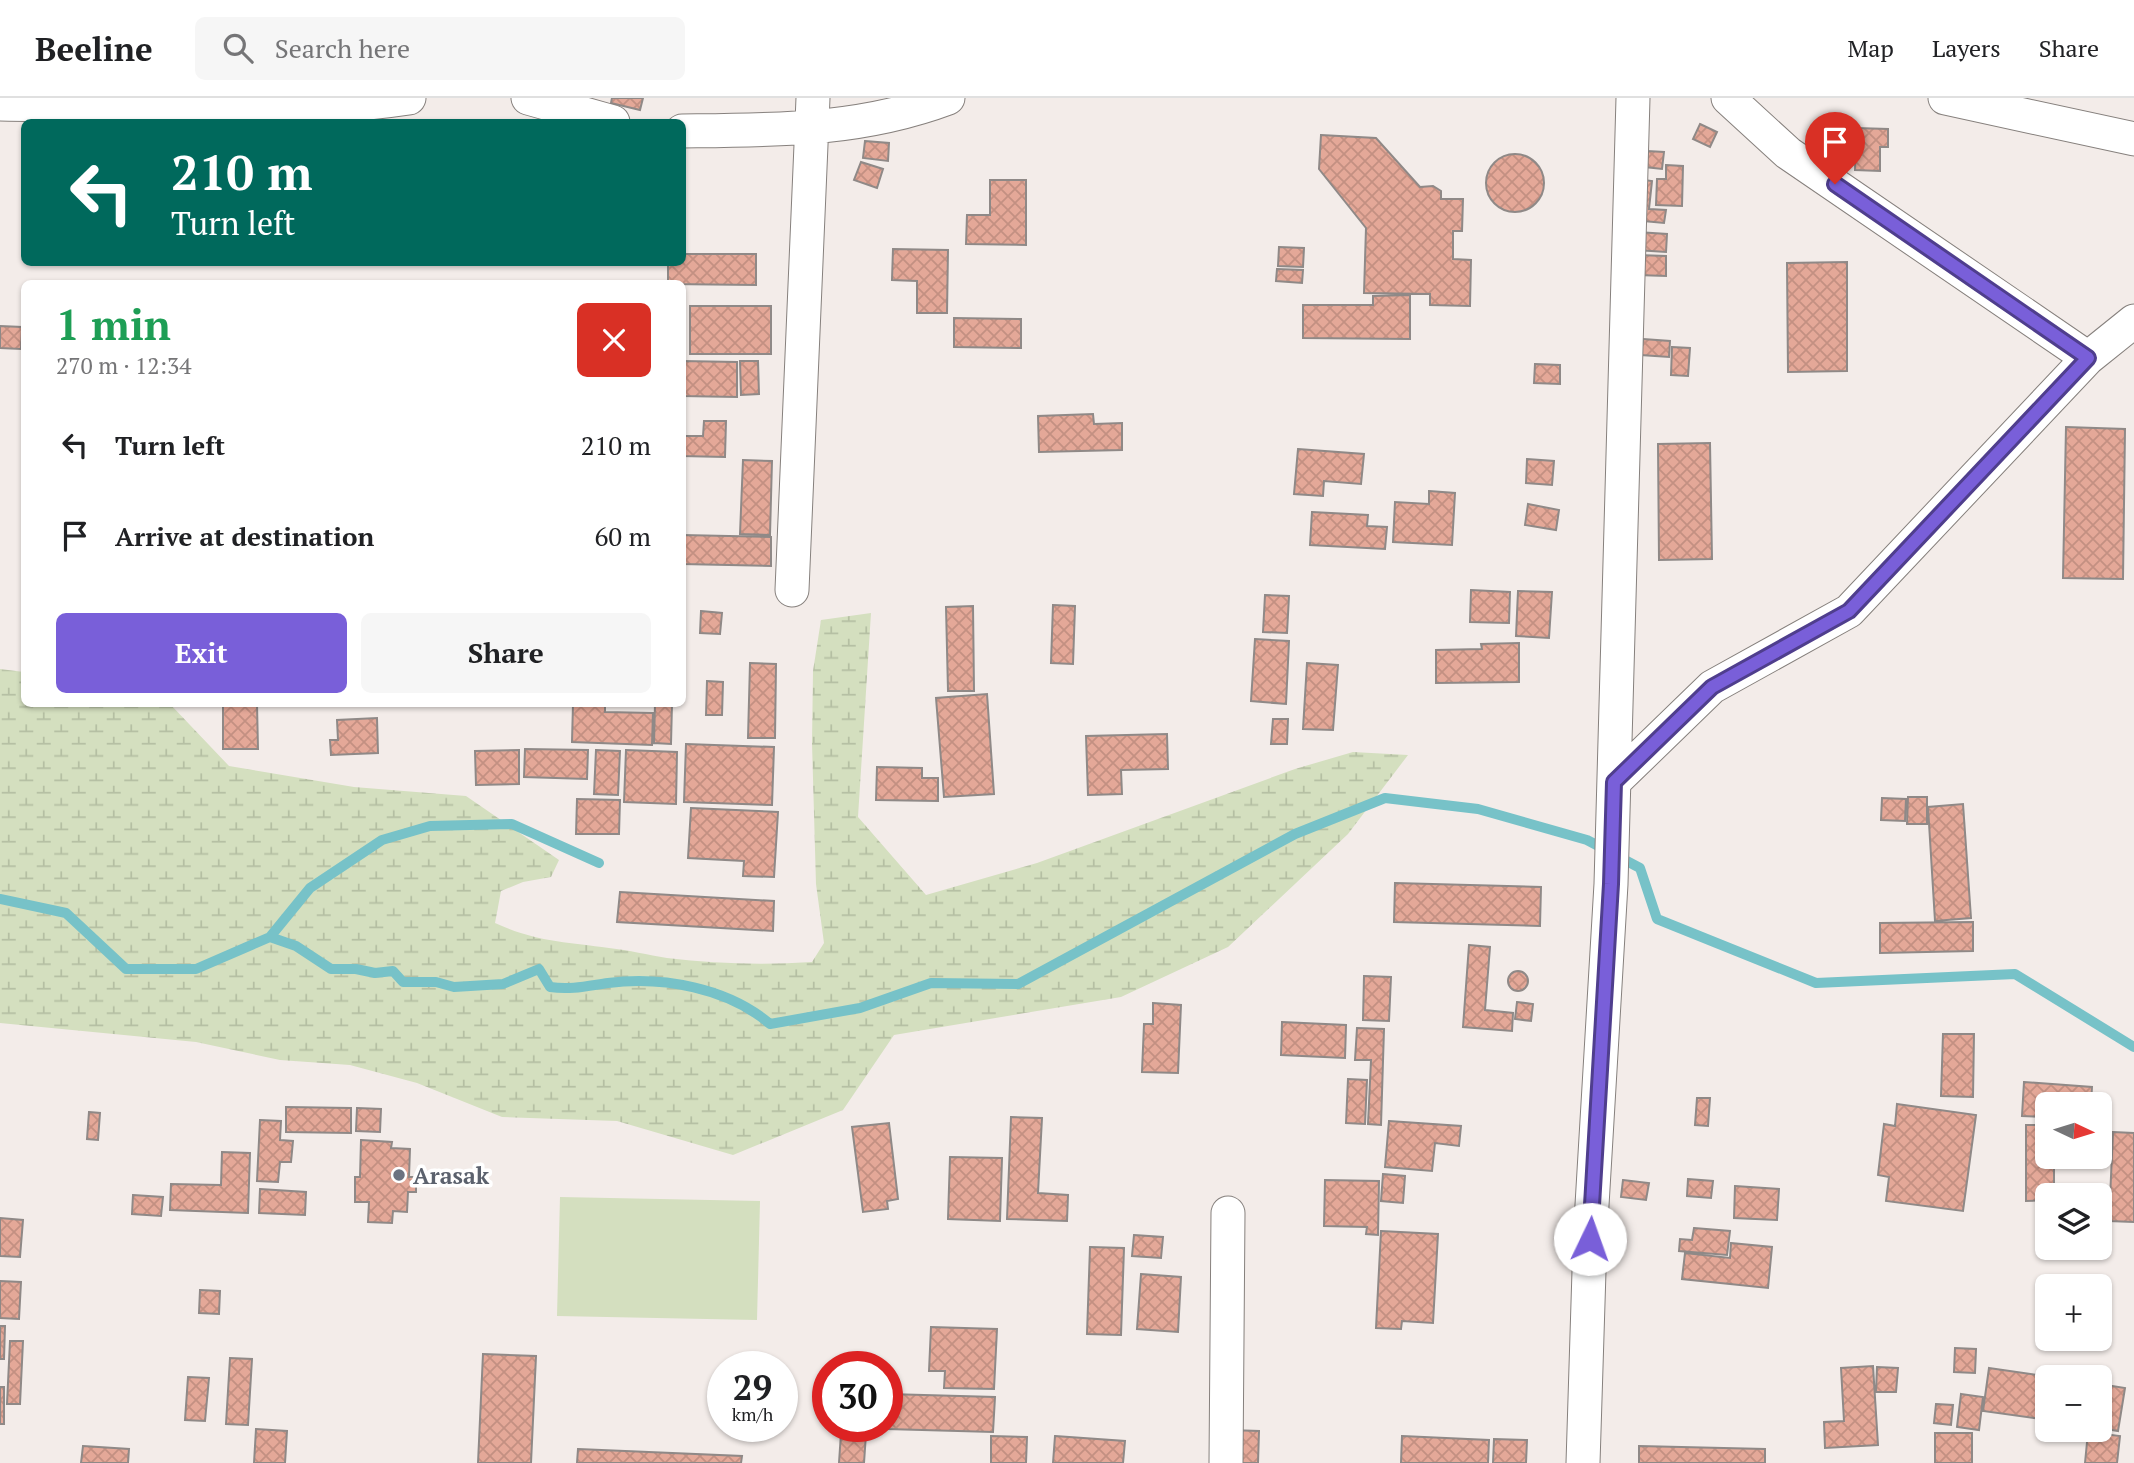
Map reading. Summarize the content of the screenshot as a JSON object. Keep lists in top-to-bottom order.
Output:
{
  "places": ["Arasak"],
  "north": "right",
  "page": {
    "header": "Beeline",
    "search": "Search here",
    "nav": ["Map", "Layers", "Share"],
    "turn": ["210 m", "Turn left"],
    "heading": ["1 min", "270 m · 12:34"],
    "list": [
      {
        "name": "Turn left",
        "value": "210 m"
      },
      {
        "name": "Arrive at destination",
        "value": "60 m"
      }
    ],
    "buttons": ["Exit", "Share"],
    "map_buttons": ["+", "−"],
    "speed": "29 km/h",
    "limit": "30"
  }
}
